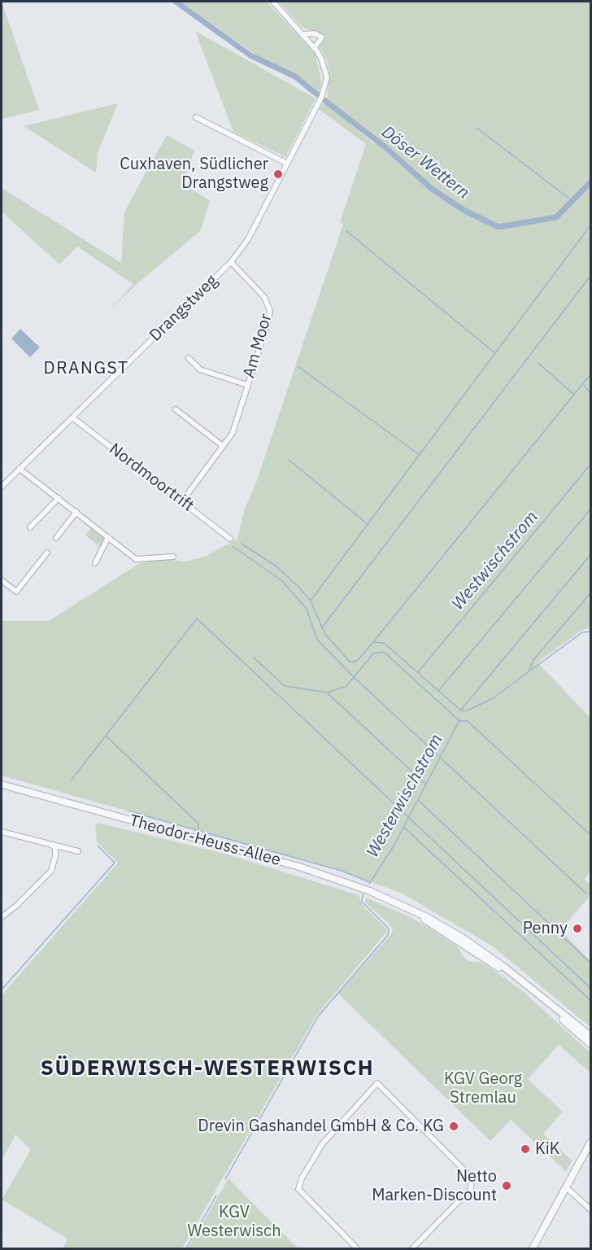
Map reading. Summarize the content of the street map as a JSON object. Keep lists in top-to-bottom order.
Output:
{
  "streets": {
    "street": [
      "Drangstweg",
      "Am Moor",
      "Nordmoortrift",
      "Theodor-Heuss-Allee"
    ]
  },
  "crossings": [
    ["Drangstweg", "Am Moor"],
    ["Drangstweg", "Nordmoortrift"],
    ["Am Moor", "Nordmoortrift"]
  ],
  "districts": ["DRANGST", "SÜDERWISCH-WESTERWISCH"],
  "water": ["Döser Wettern", "Westwischstrom", "Westerwischstrom"],
  "parks": ["KGV Georg Stremlau", "KGV Westerwisch"],
  "places": [
    "Cuxhaven, Südlicher Drangstweg",
    "Penny",
    "Drevin Gashandel GmbH & Co. KG",
    "KiK",
    "Netto Marken-Discount"
  ]
}
